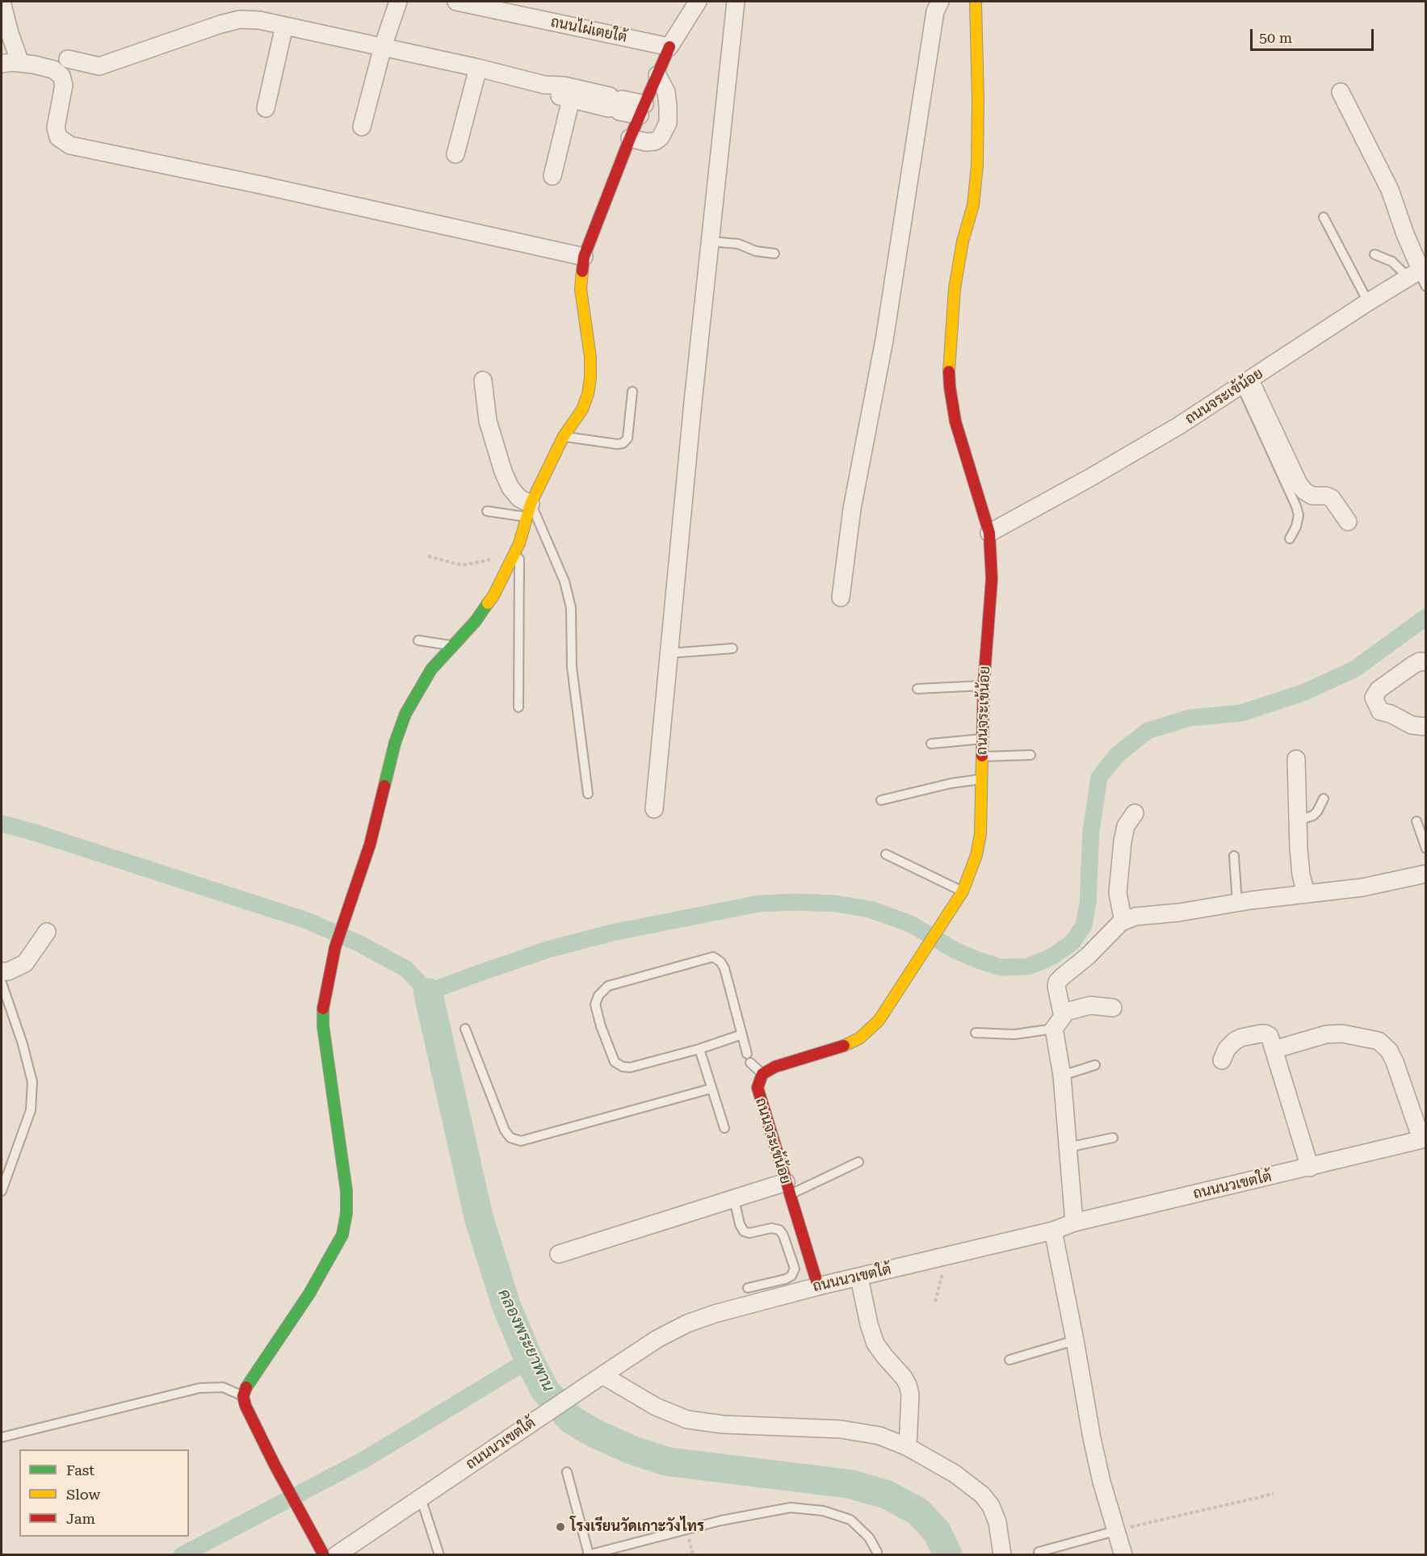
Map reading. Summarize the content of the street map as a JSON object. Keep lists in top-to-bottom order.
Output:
{
  "streets": {
    "street": ["ถนนไผ่เตยใต้", "ถนนจระเข้น้อย", "ถนนนวเขตใต้"]
  },
  "crossings": [
    ["ถนนจระเข้น้อย", "ถนนนวเขตใต้"]
  ],
  "water": ["คลองพระยาพาน"],
  "places": ["โรงเรียนวัดเกาะวังไทร"],
  "legend": ["Fast", "Slow", "Jam"],
  "scale_bar": "50 m"
}
